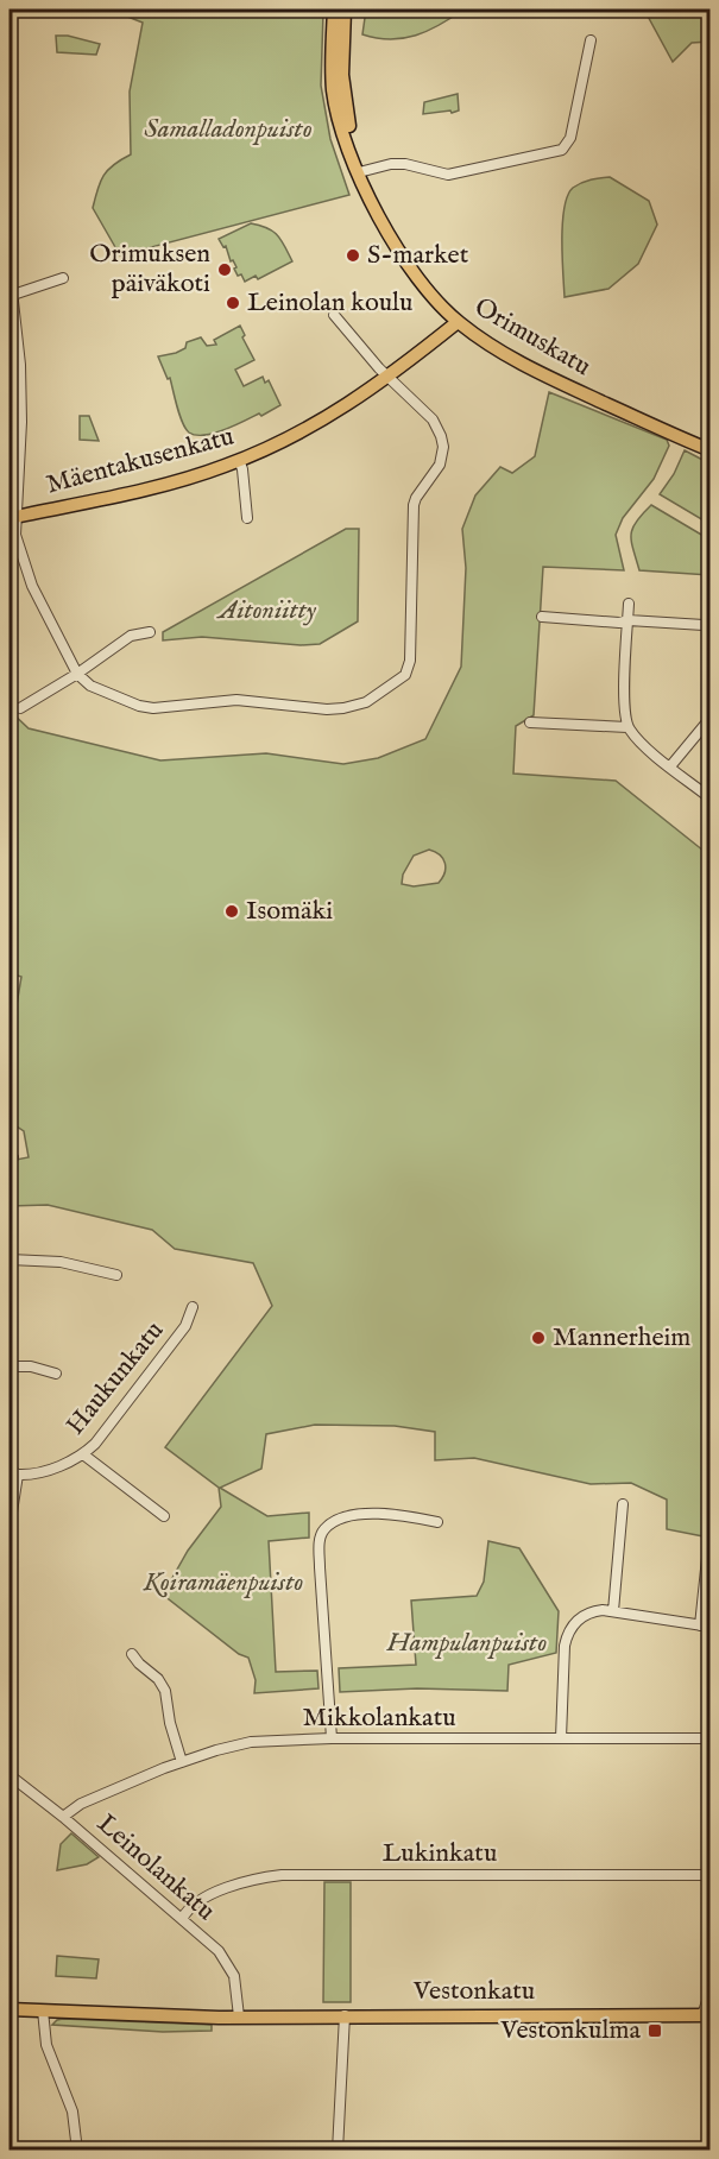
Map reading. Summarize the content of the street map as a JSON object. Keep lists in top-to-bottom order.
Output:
{
  "streets": {
    "main road": ["Orimuskatu", "Mäentakusenkatu", "Vestonkatu"],
    "street": [
      "Haukunkatu",
      "Mikkolankatu",
      "Lukinkatu",
      "Leinolankatu"
    ]
  },
  "crossings": [
    ["Orimuskatu", "Mäentakusenkatu"],
    ["Mikkolankatu", "Leinolankatu"],
    ["Lukinkatu", "Leinolankatu"],
    ["Leinolankatu", "Vestonkatu"]
  ],
  "parks": [
    "Samalladonpuisto",
    "Aitoniitty",
    "Koiramäenpuisto",
    "Hampulanpuisto"
  ],
  "places": {
    "other": [
      "S-market",
      "Orimuksen päiväkoti",
      "Leinolan koulu",
      "Isomäki",
      "Mannerheim"
    ],
    "transit": ["Vestonkulma"]
  }
}
